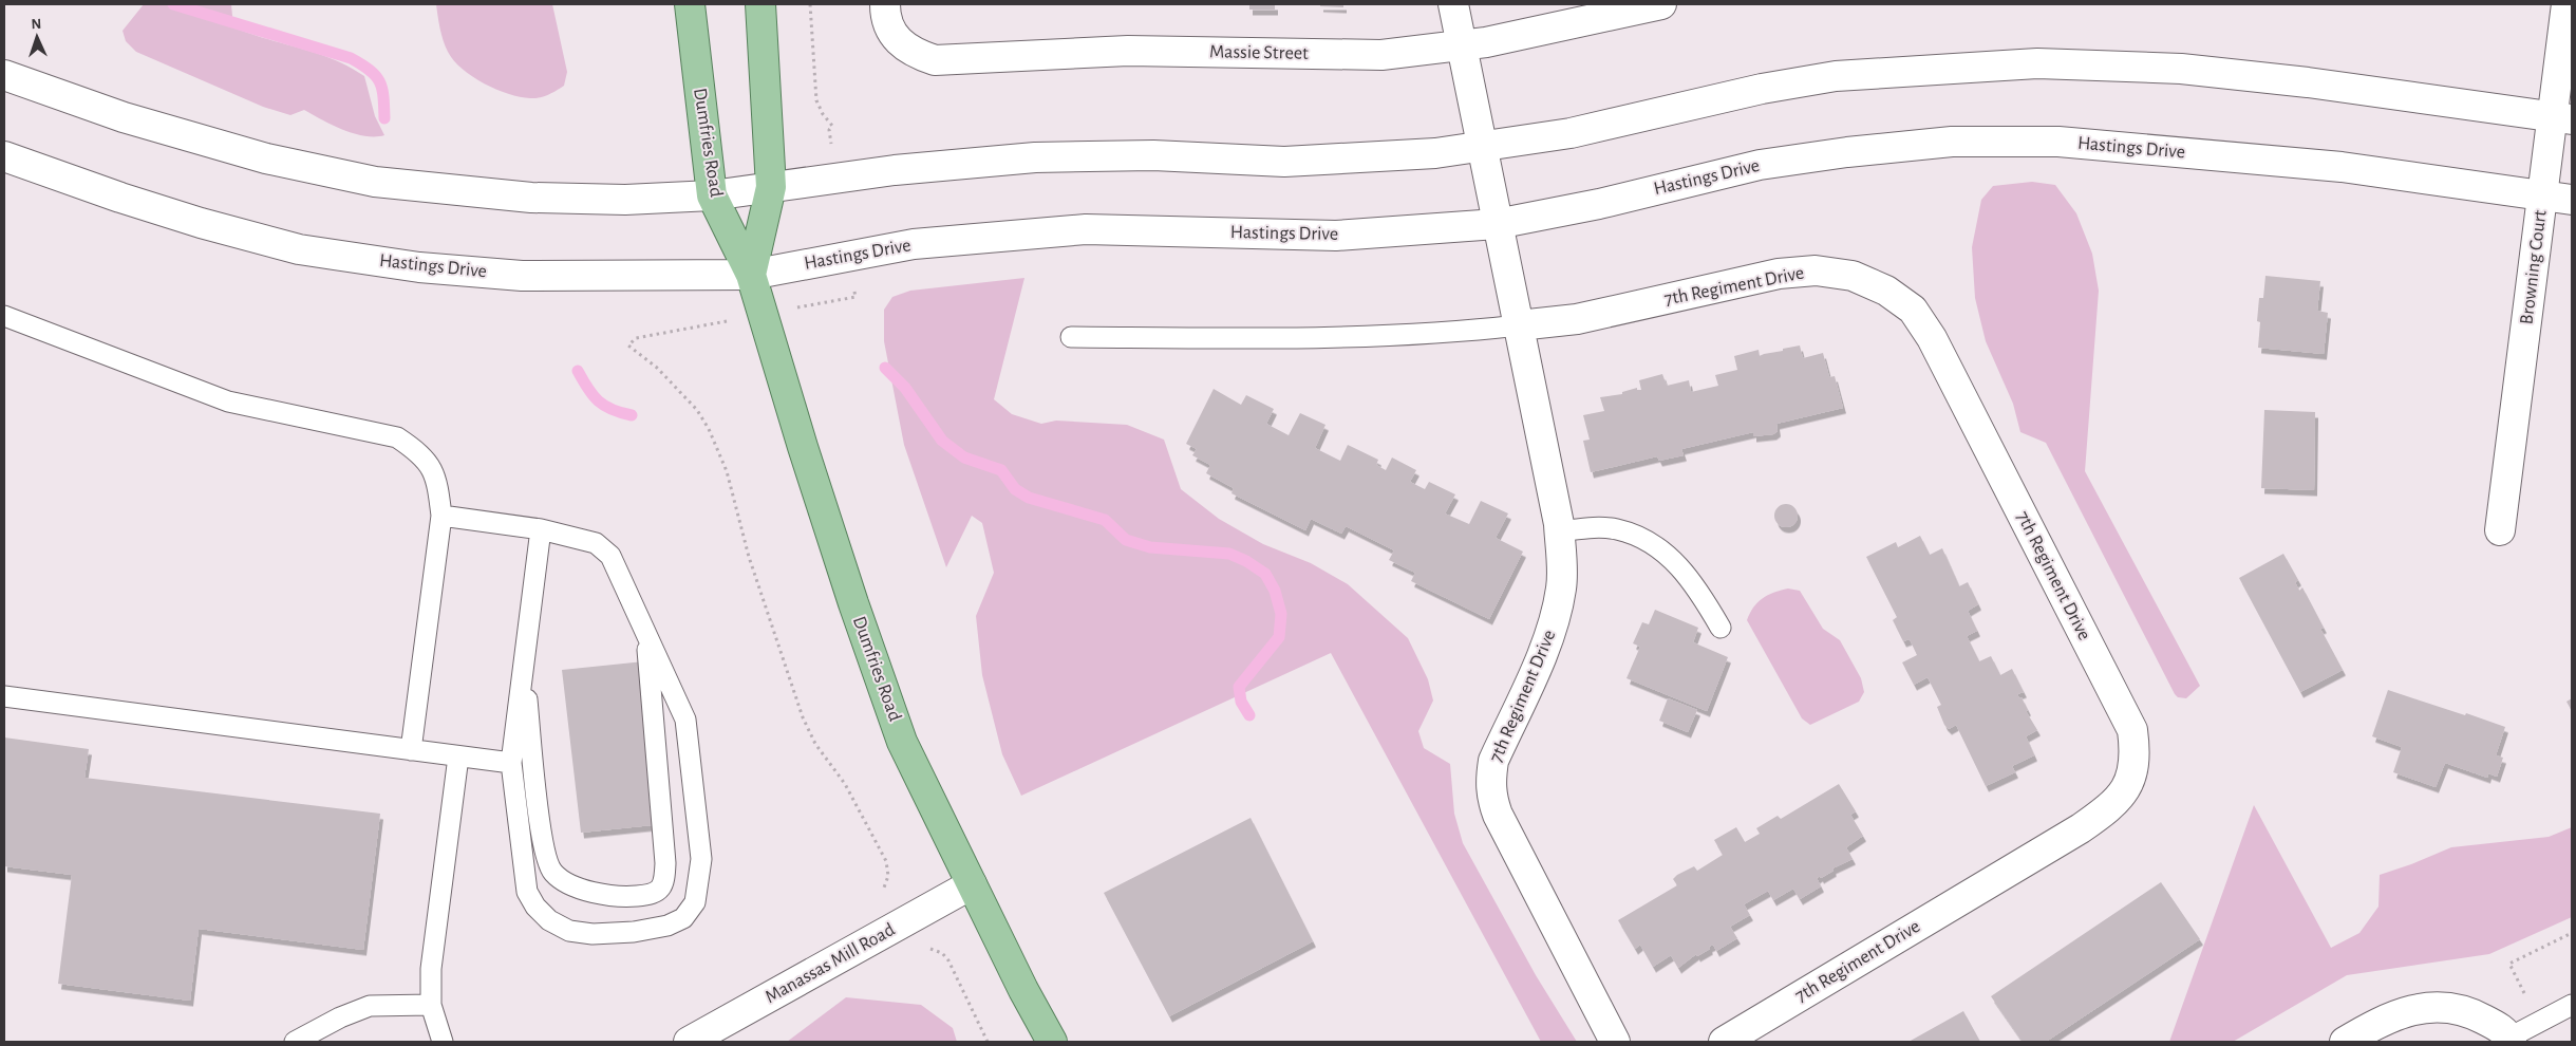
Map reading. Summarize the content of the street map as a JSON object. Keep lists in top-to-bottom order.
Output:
{
  "streets": {
    "main road": ["Dumfries Road"],
    "street": [
      "Massie Street",
      "Hastings Drive",
      "Browning Court",
      "7th Regiment Drive",
      "Manassas Mill Road"
    ]
  },
  "crossings": [
    ["Massie Street", "7th Regiment Drive"],
    ["Dumfries Road", "Hastings Drive"],
    ["Dumfries Road", "Manassas Mill Road"],
    ["Hastings Drive", "Browning Court"],
    ["Hastings Drive", "7th Regiment Drive"]
  ],
  "north": "top"
}
